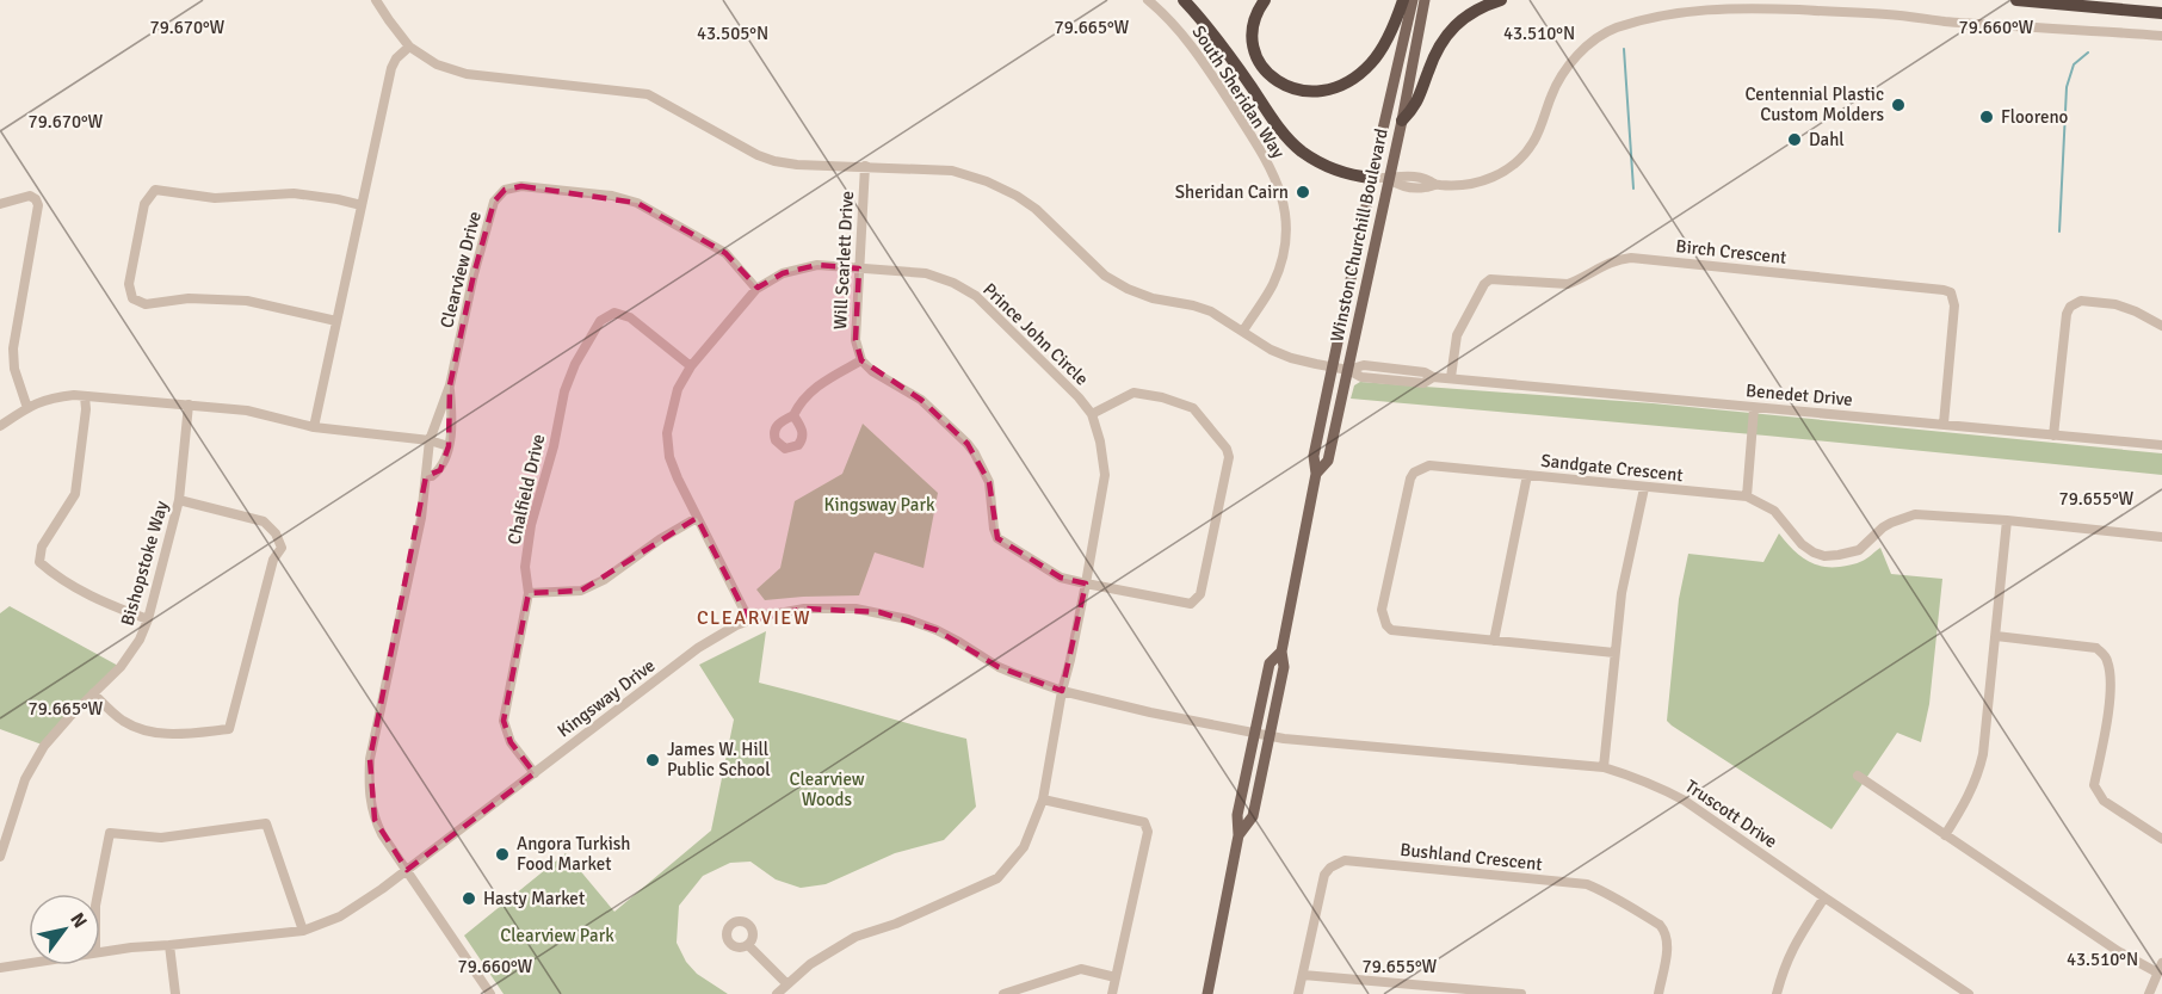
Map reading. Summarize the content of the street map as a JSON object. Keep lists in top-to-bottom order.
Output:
{
  "streets": {
    "main road": ["Winston Churchill Boulevard"],
    "street": [
      "South Sheridan Way",
      "Birch Crescent",
      "Will Scarlett Drive",
      "Clearview Drive",
      "Prince John Circle",
      "Benedet Drive",
      "Sandgate Crescent",
      "Chalfield Drive",
      "Bishopstoke Way",
      "Kingsway Drive",
      "Truscott Drive",
      "Bushland Crescent"
    ]
  },
  "crossings": [
    ["South Sheridan Way", "Benedet Drive"],
    ["Winston Churchill Boulevard", "Benedet Drive"],
    ["Winston Churchill Boulevard", "Kingsway Drive"],
    ["Winston Churchill Boulevard", "Truscott Drive"],
    ["Birch Crescent", "Benedet Drive"],
    ["Will Scarlett Drive", "Prince John Circle"],
    ["Will Scarlett Drive", "Benedet Drive"],
    ["Clearview Drive", "Prince John Circle"],
    ["Clearview Drive", "Kingsway Drive"],
    ["Prince John Circle", "Chalfield Drive"],
    ["Prince John Circle", "Kingsway Drive"],
    ["Chalfield Drive", "Kingsway Drive"],
    ["Kingsway Drive", "Truscott Drive"]
  ],
  "districts": ["CLEARVIEW"],
  "parks": ["Kingsway Park", "Clearview Woods", "Clearview Park"],
  "places": [
    "Centennial Plastic Custom Molders",
    "Flooreno",
    "Dahl",
    "Sheridan Cairn",
    "James W. Hill Public School",
    "Angora Turkish Food Market",
    "Hasty Market"
  ],
  "north": "top right",
  "coordinates": [
    "79.665°W",
    "79.660°W",
    "79.670°W",
    "43.505°N",
    "43.510°N",
    "79.655°W"
  ]
}
